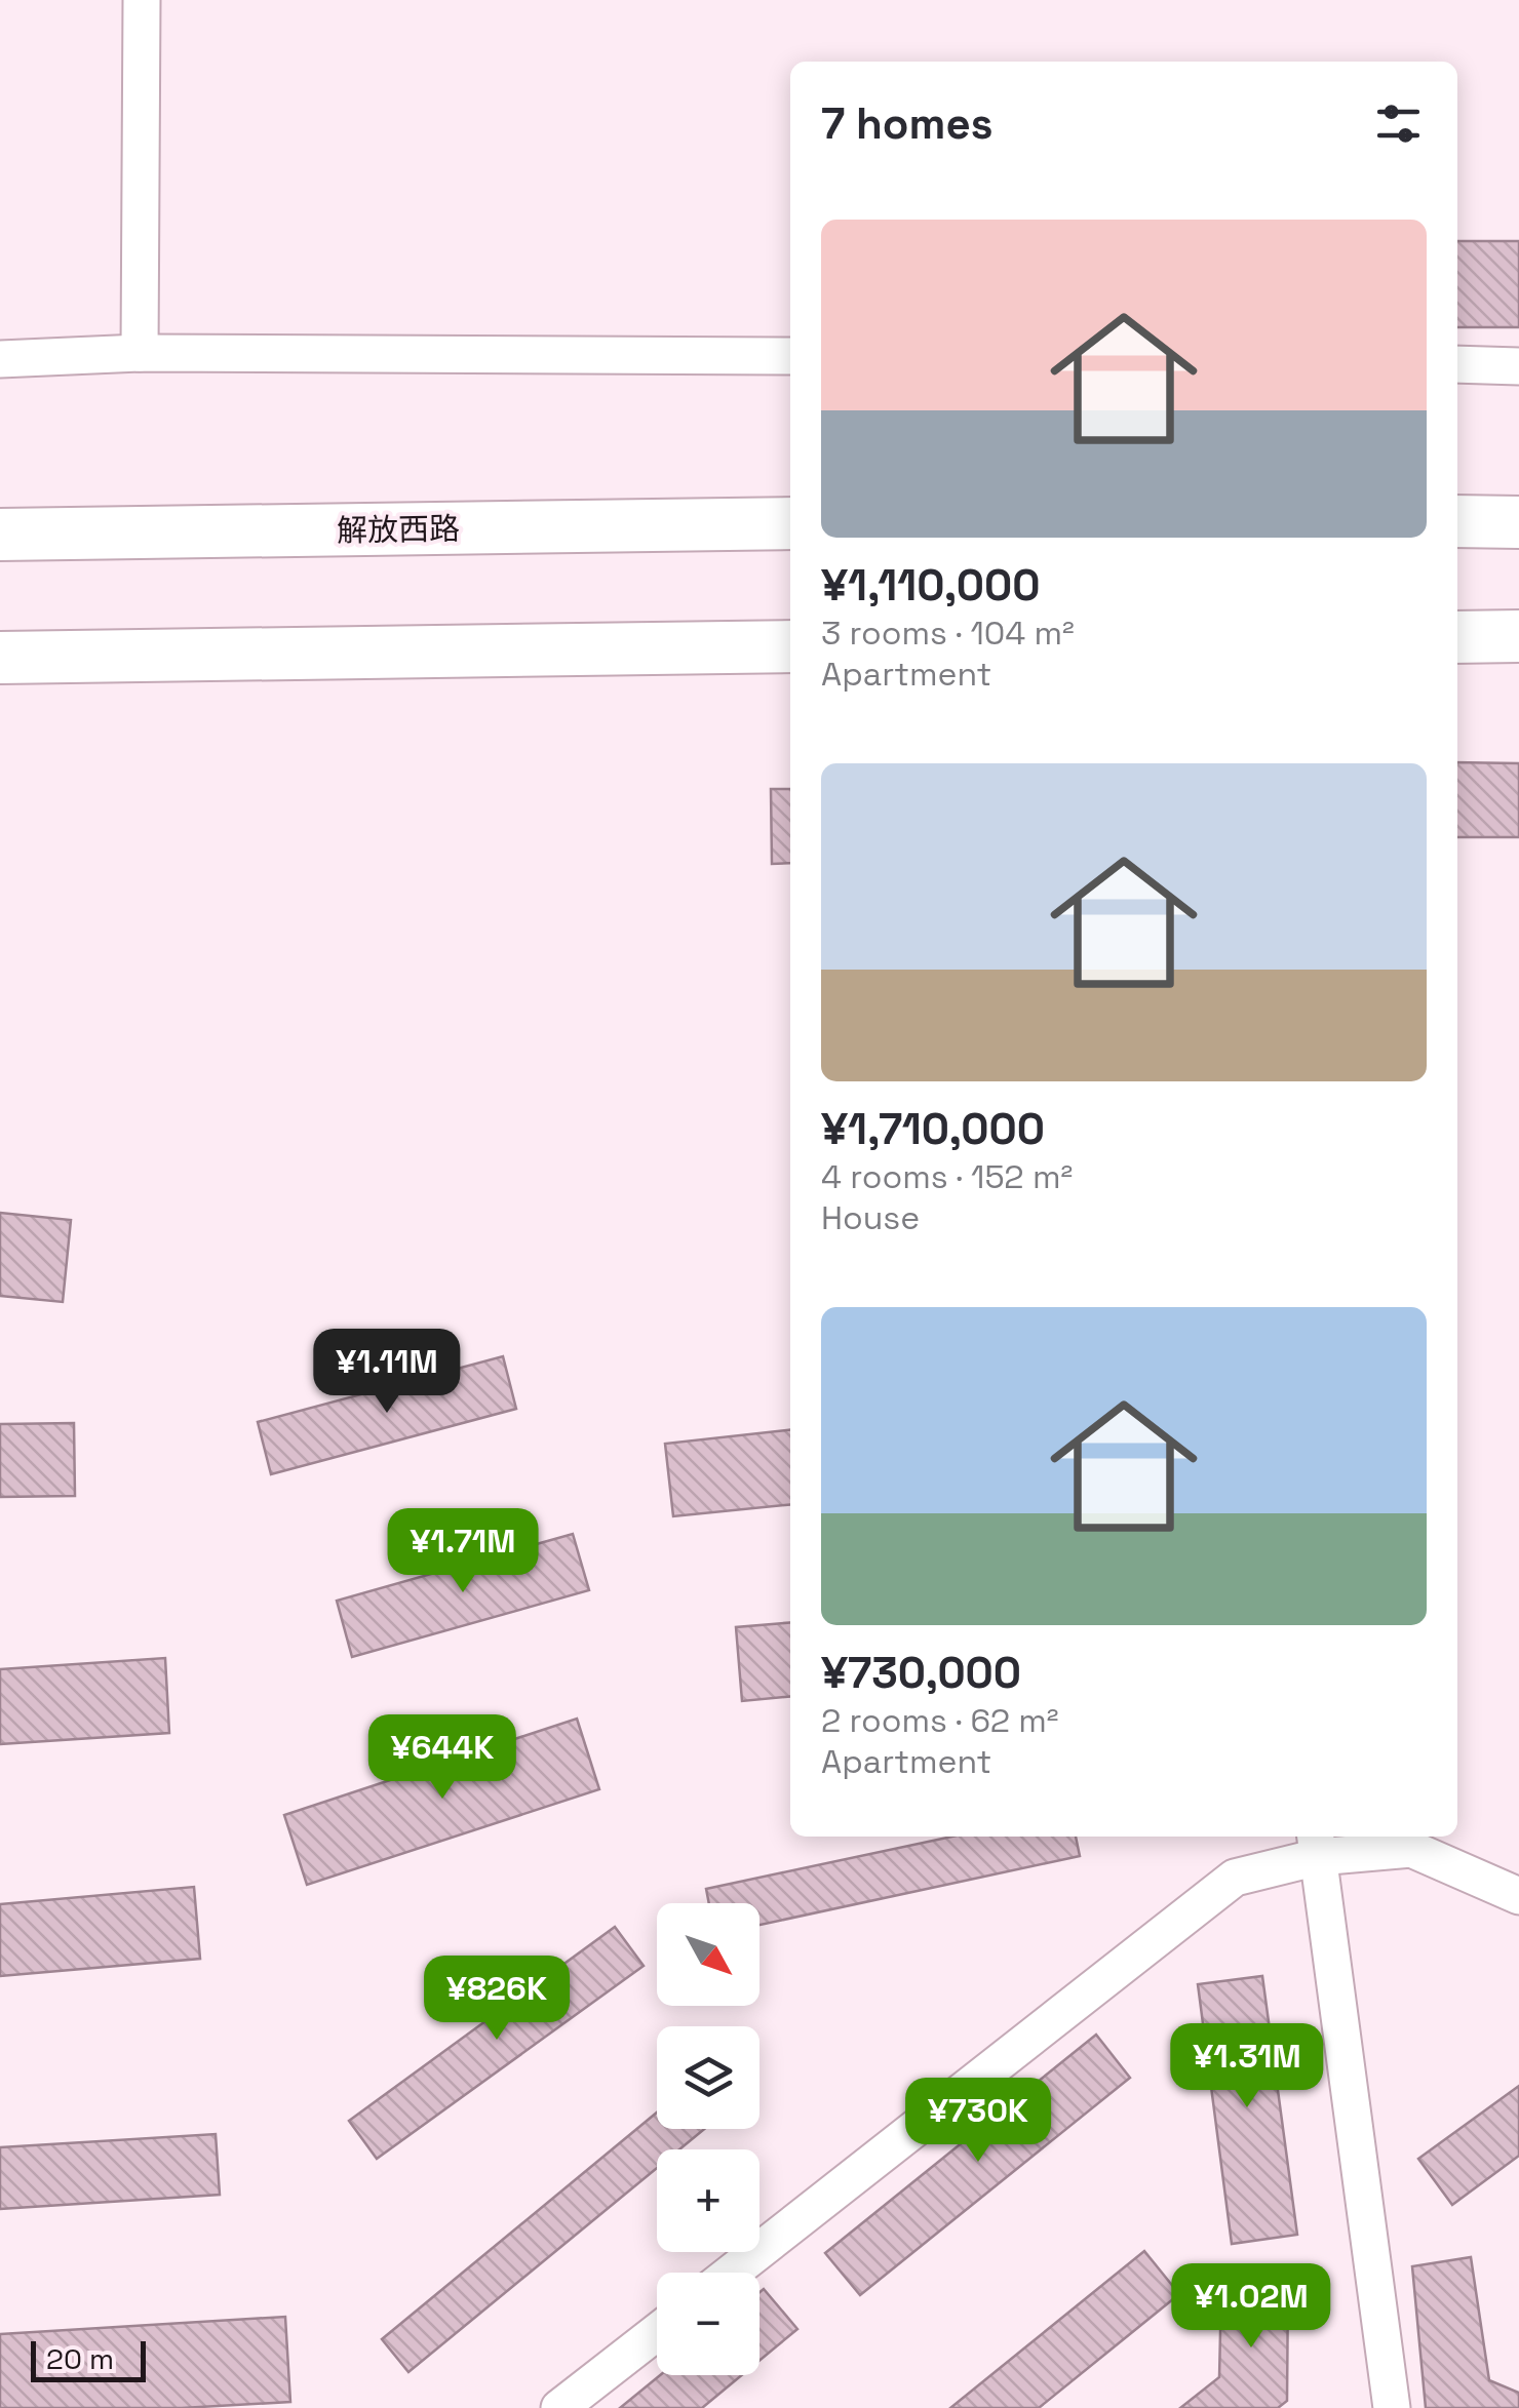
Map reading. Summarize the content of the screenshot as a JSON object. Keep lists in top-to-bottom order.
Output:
{
  "streets": {
    "main road": ["解放西路"]
  },
  "scale_bar": "20 m",
  "north": "bottom right",
  "page": {
    "heading": "7 homes",
    "list": [
      {
        "name": "¥1,110,000",
        "note": "3 rooms · 104 m² · Apartment"
      },
      {
        "name": "¥1,710,000",
        "note": "4 rooms · 152 m² · House"
      },
      {
        "name": "¥730,000",
        "note": "2 rooms · 62 m² · Apartment"
      }
    ],
    "price": [
      "¥1.11M",
      "¥1.71M",
      "¥644K",
      "¥826K",
      "¥1.31M",
      "¥730K",
      "¥1.02M"
    ],
    "map_buttons": ["+", "−"],
    "scale": "20 m"
  }
}
